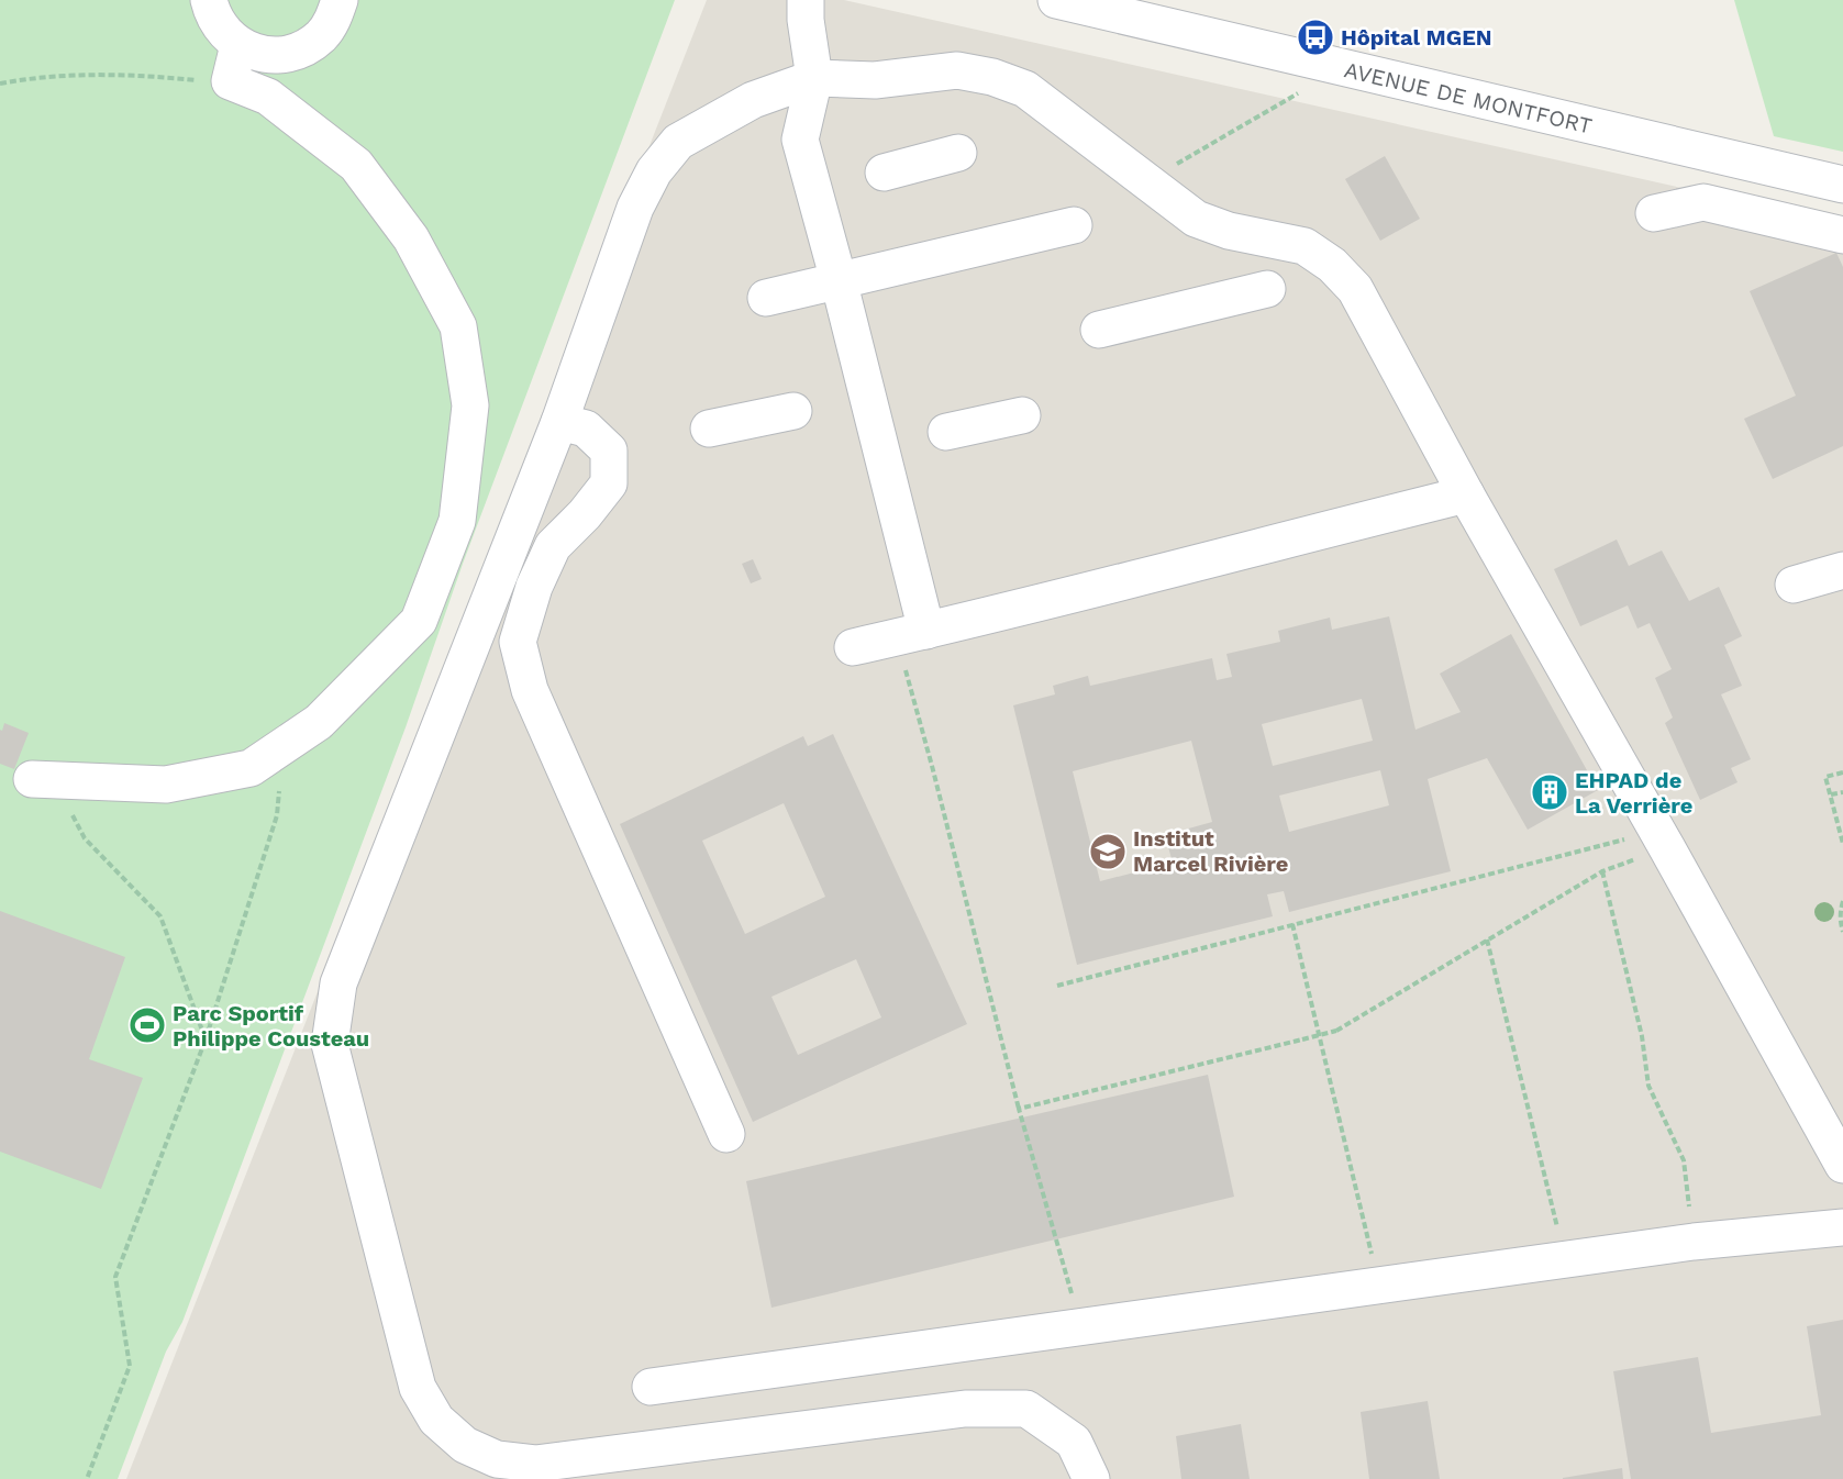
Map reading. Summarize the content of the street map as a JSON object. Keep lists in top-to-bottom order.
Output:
{
  "streets": {
    "street": ["AVENUE DE MONTFORT"]
  },
  "places": {
    "bus stop": ["Hôpital MGEN"],
    "building": ["EHPAD de La Verrière"],
    "school or university": ["Institut Marcel Rivière"],
    "sports": ["Parc Sportif Philippe Cousteau"]
  }
}
